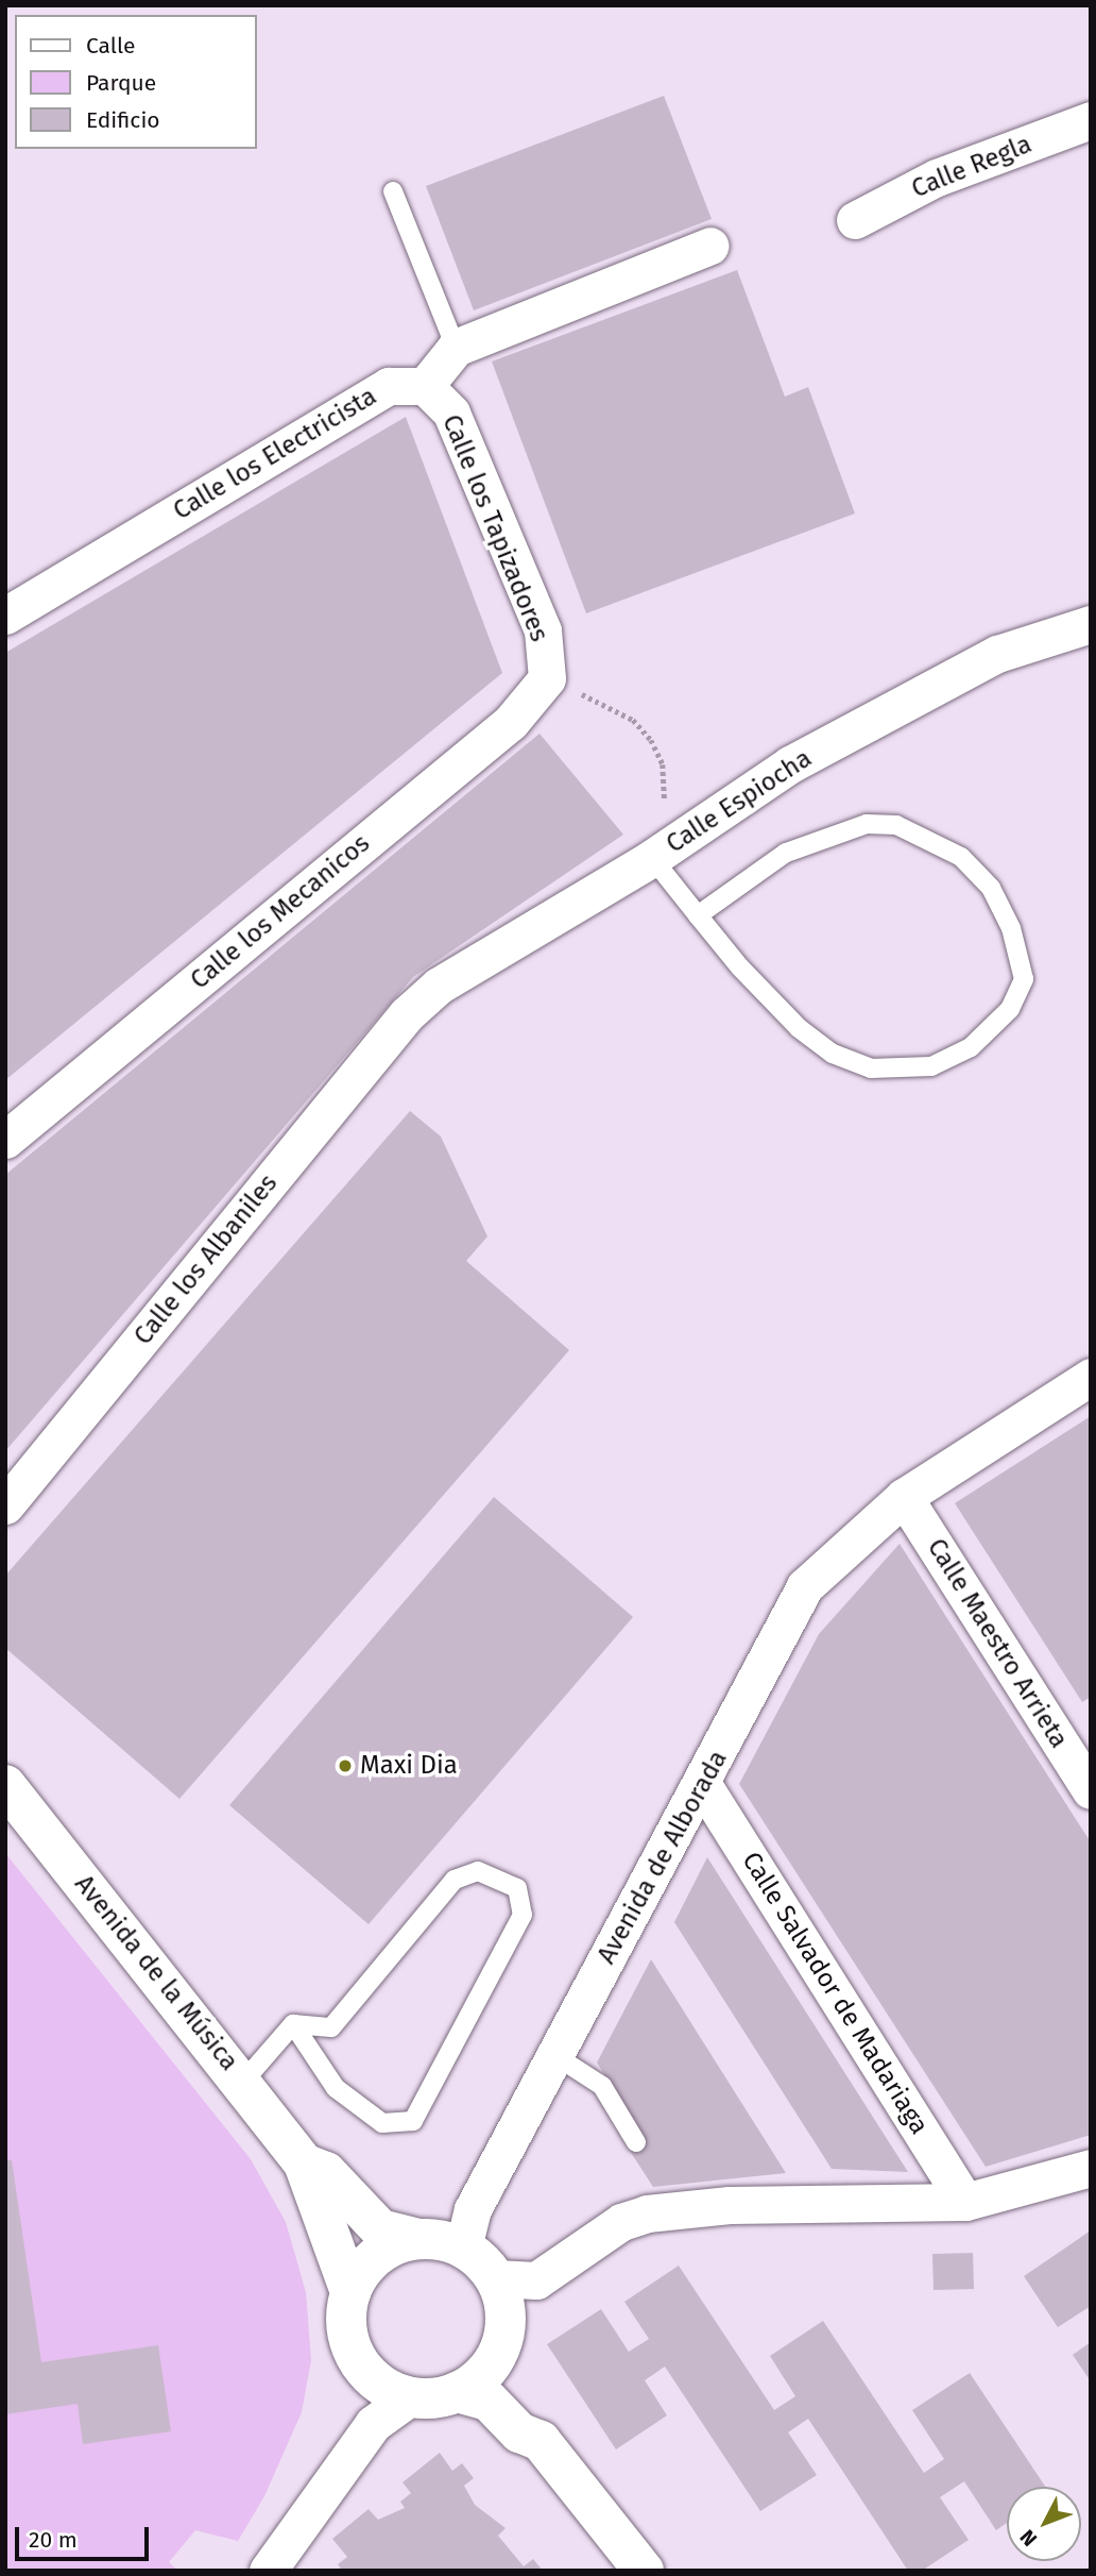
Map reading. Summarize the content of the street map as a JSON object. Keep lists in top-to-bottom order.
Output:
{
  "streets": {
    "street": [
      "Calle Regla",
      "Calle los Electricista",
      "Calle los Tapizadores",
      "Calle Espiocha",
      "Calle los Mecanicos",
      "Calle los Albaniles",
      "Calle Maestro Arrieta",
      "Avenida de Alborada",
      "Avenida de la Música",
      "Calle Salvador de Madariaga"
    ]
  },
  "crossings": [
    ["Calle los Electricista", "Calle los Tapizadores"],
    ["Calle los Tapizadores", "Calle los Mecanicos"],
    ["Calle Espiocha", "Calle los Albaniles"],
    ["Calle Maestro Arrieta", "Avenida de Alborada"],
    ["Avenida de Alborada", "Avenida de la Música"],
    ["Avenida de Alborada", "Calle Salvador de Madariaga"]
  ],
  "places": ["Maxi Dia"],
  "legend": ["Calle", "Parque", "Edificio"],
  "scale_bar": "20 m",
  "north": "bottom left"
}
